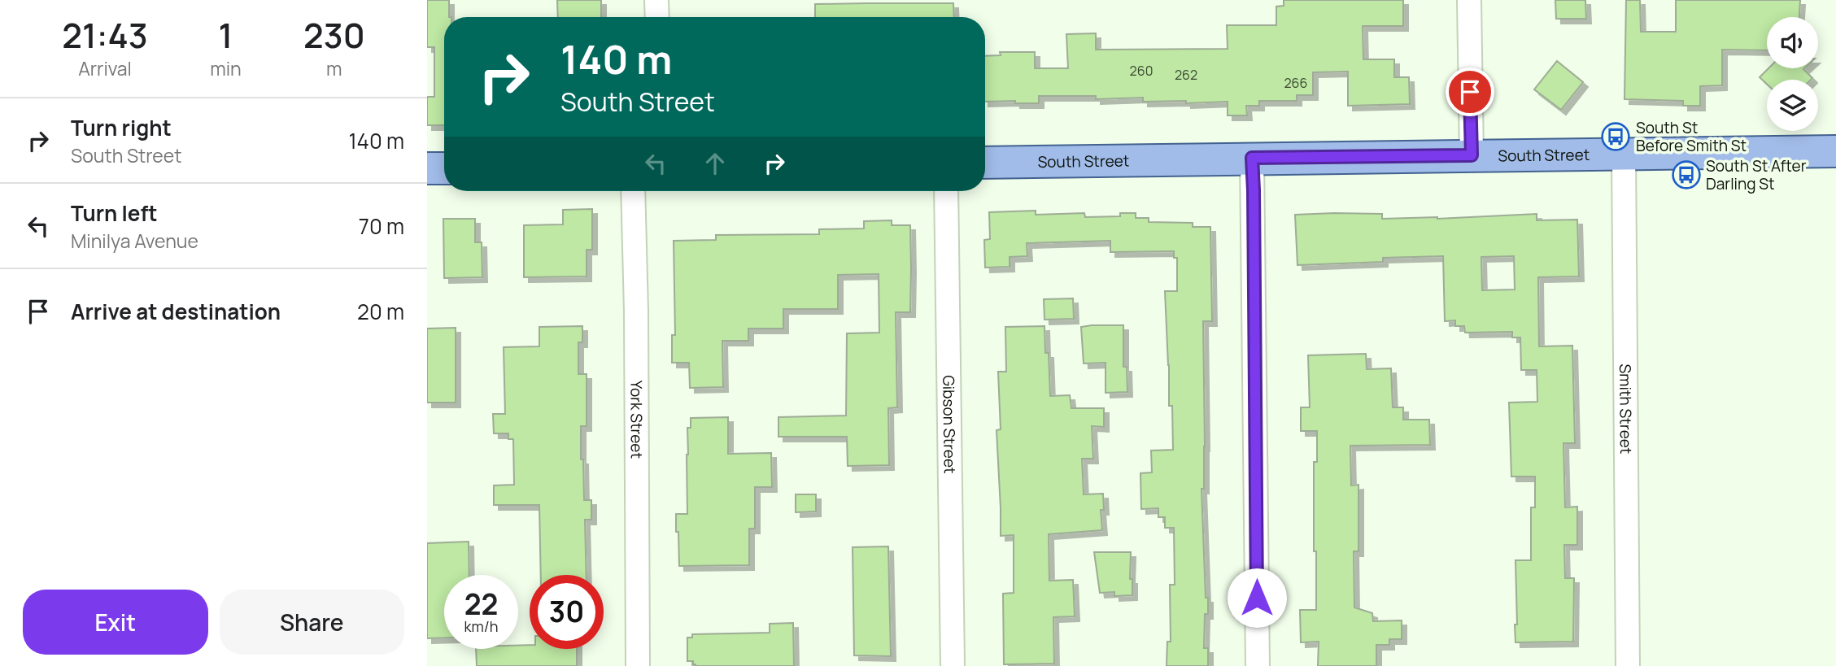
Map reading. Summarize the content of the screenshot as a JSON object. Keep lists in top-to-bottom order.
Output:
{
  "streets": {
    "main road": ["South Street"],
    "street": ["Smith Street", "York Street", "Gibson Street"]
  },
  "crossings": [
    ["South Street", "Smith Street"]
  ],
  "places": {
    "bus stop": ["South St Before Smith St", "South St After Darling St"]
  },
  "house_numbers": ["260", "262", "266"],
  "page": {
    "eta": [
      "21:43",
      "Arrival",
      "1",
      "min",
      "230",
      "m"
    ],
    "turn": ["140 m", "South Street"],
    "list": [
      {
        "name": "Turn right",
        "note": "South Street",
        "value": "140 m"
      },
      {
        "name": "Turn left",
        "note": "Minilya Avenue",
        "value": "70 m"
      },
      {
        "name": "Arrive at destination",
        "value": "20 m"
      }
    ],
    "speed": "22 km/h",
    "limit": "30",
    "buttons": ["Exit", "Share"]
  }
}
